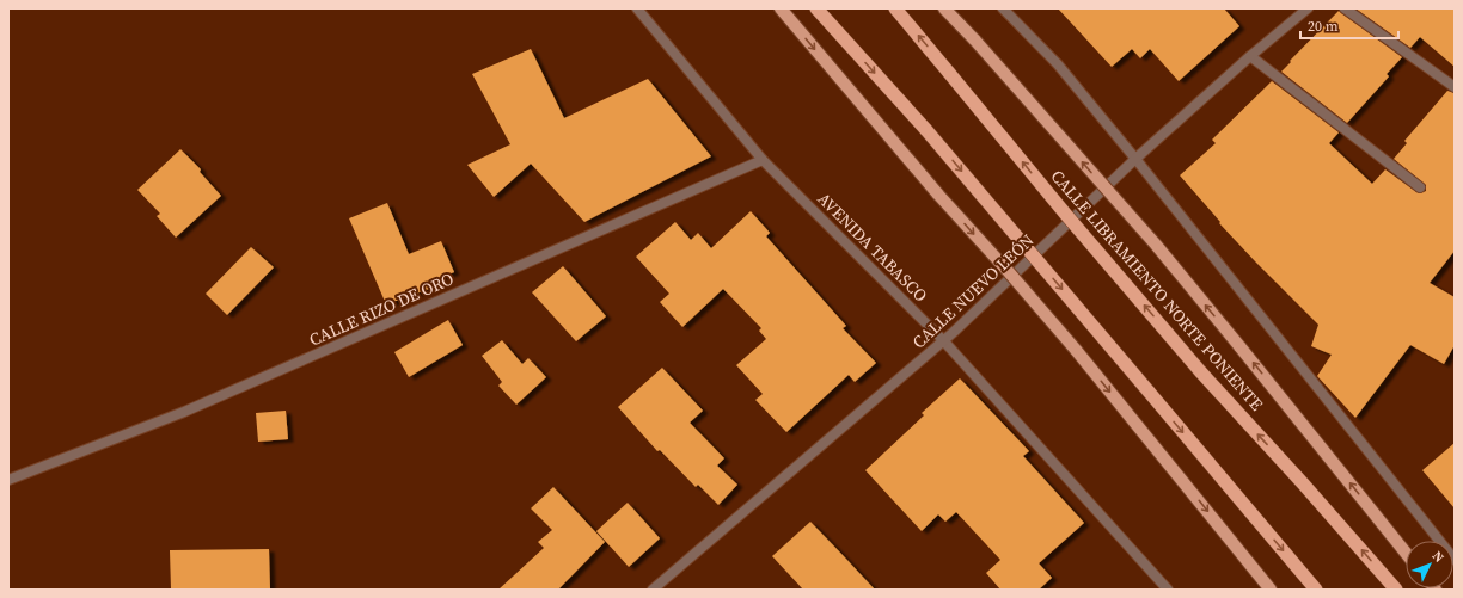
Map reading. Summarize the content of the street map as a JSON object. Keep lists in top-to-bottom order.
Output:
{
  "streets": {
    "highway": ["CALLE LIBRAMIENTO NORTE PONIENTE"],
    "street": ["AVENIDA TABASCO", "CALLE NUEVO LEÓN", "CALLE RIZO DE ORO"]
  },
  "crossings": [
    ["AVENIDA TABASCO", "CALLE NUEVO LEÓN"],
    ["AVENIDA TABASCO", "CALLE RIZO DE ORO"]
  ],
  "scale_bar": "20 m",
  "north": "top right"
}
